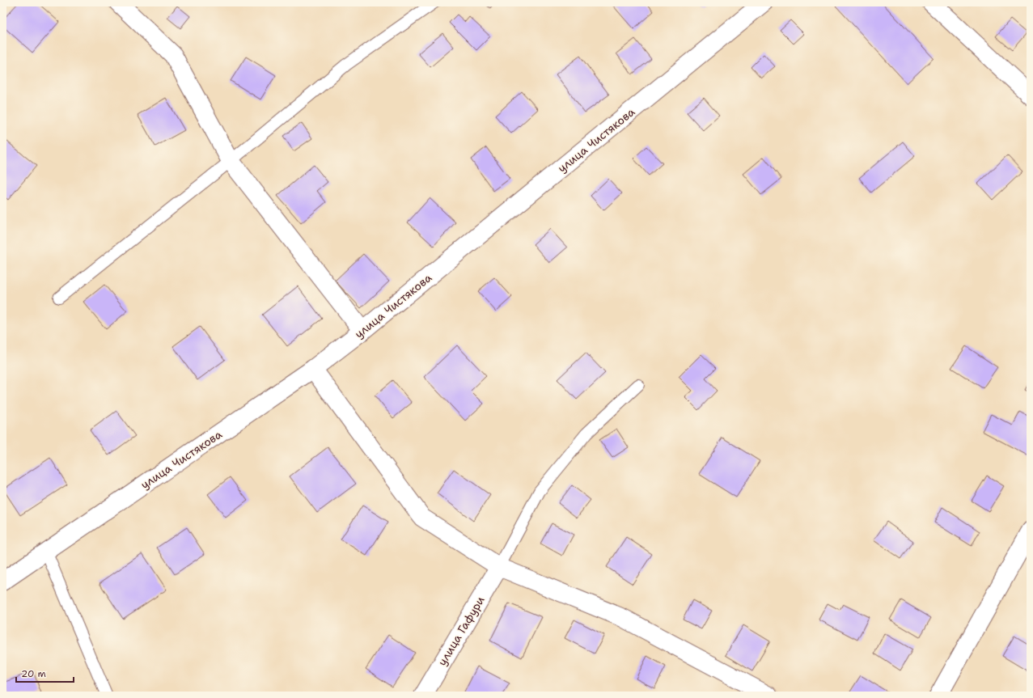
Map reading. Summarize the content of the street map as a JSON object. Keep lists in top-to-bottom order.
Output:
{
  "streets": {
    "street": ["улица Чистякова", "улица Гафури"]
  },
  "scale_bar": "20 m"
}
